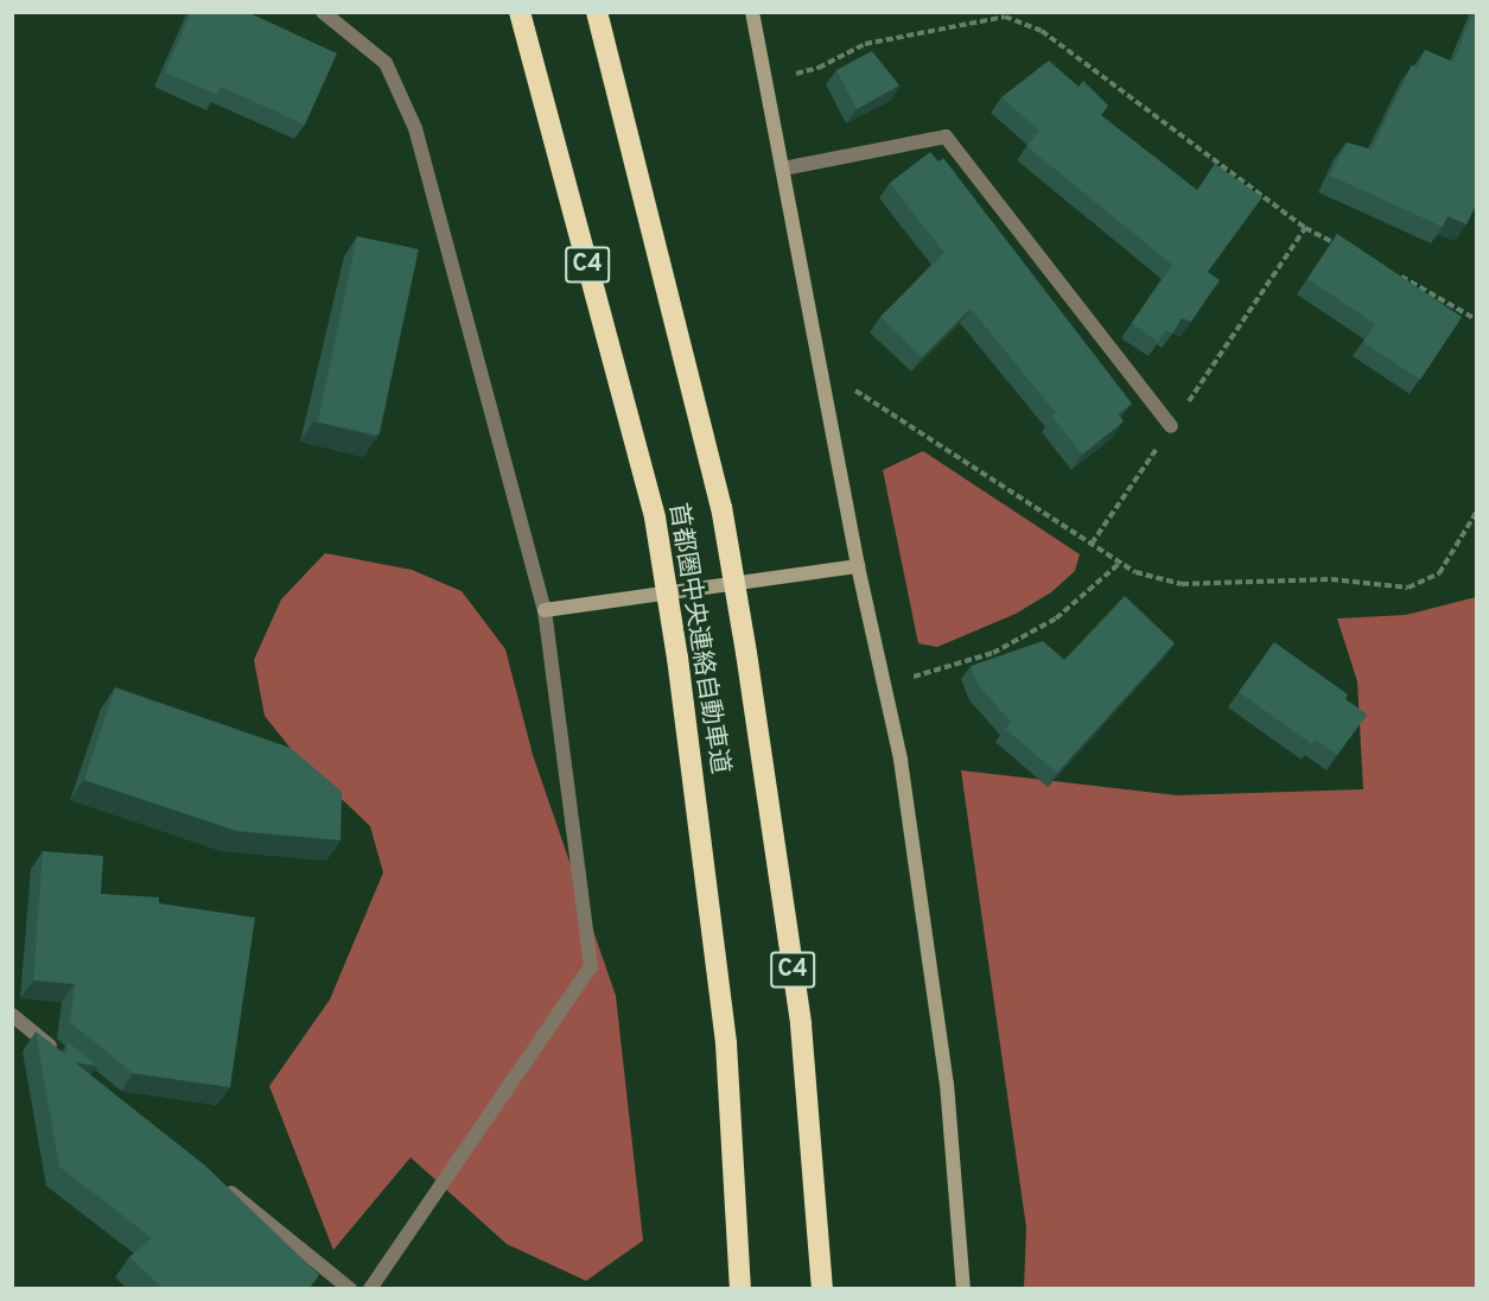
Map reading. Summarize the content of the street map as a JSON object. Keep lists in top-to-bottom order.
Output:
{
  "streets": {
    "highway": ["C4", "首都圏中央連絡自動車道"]
  }
}
